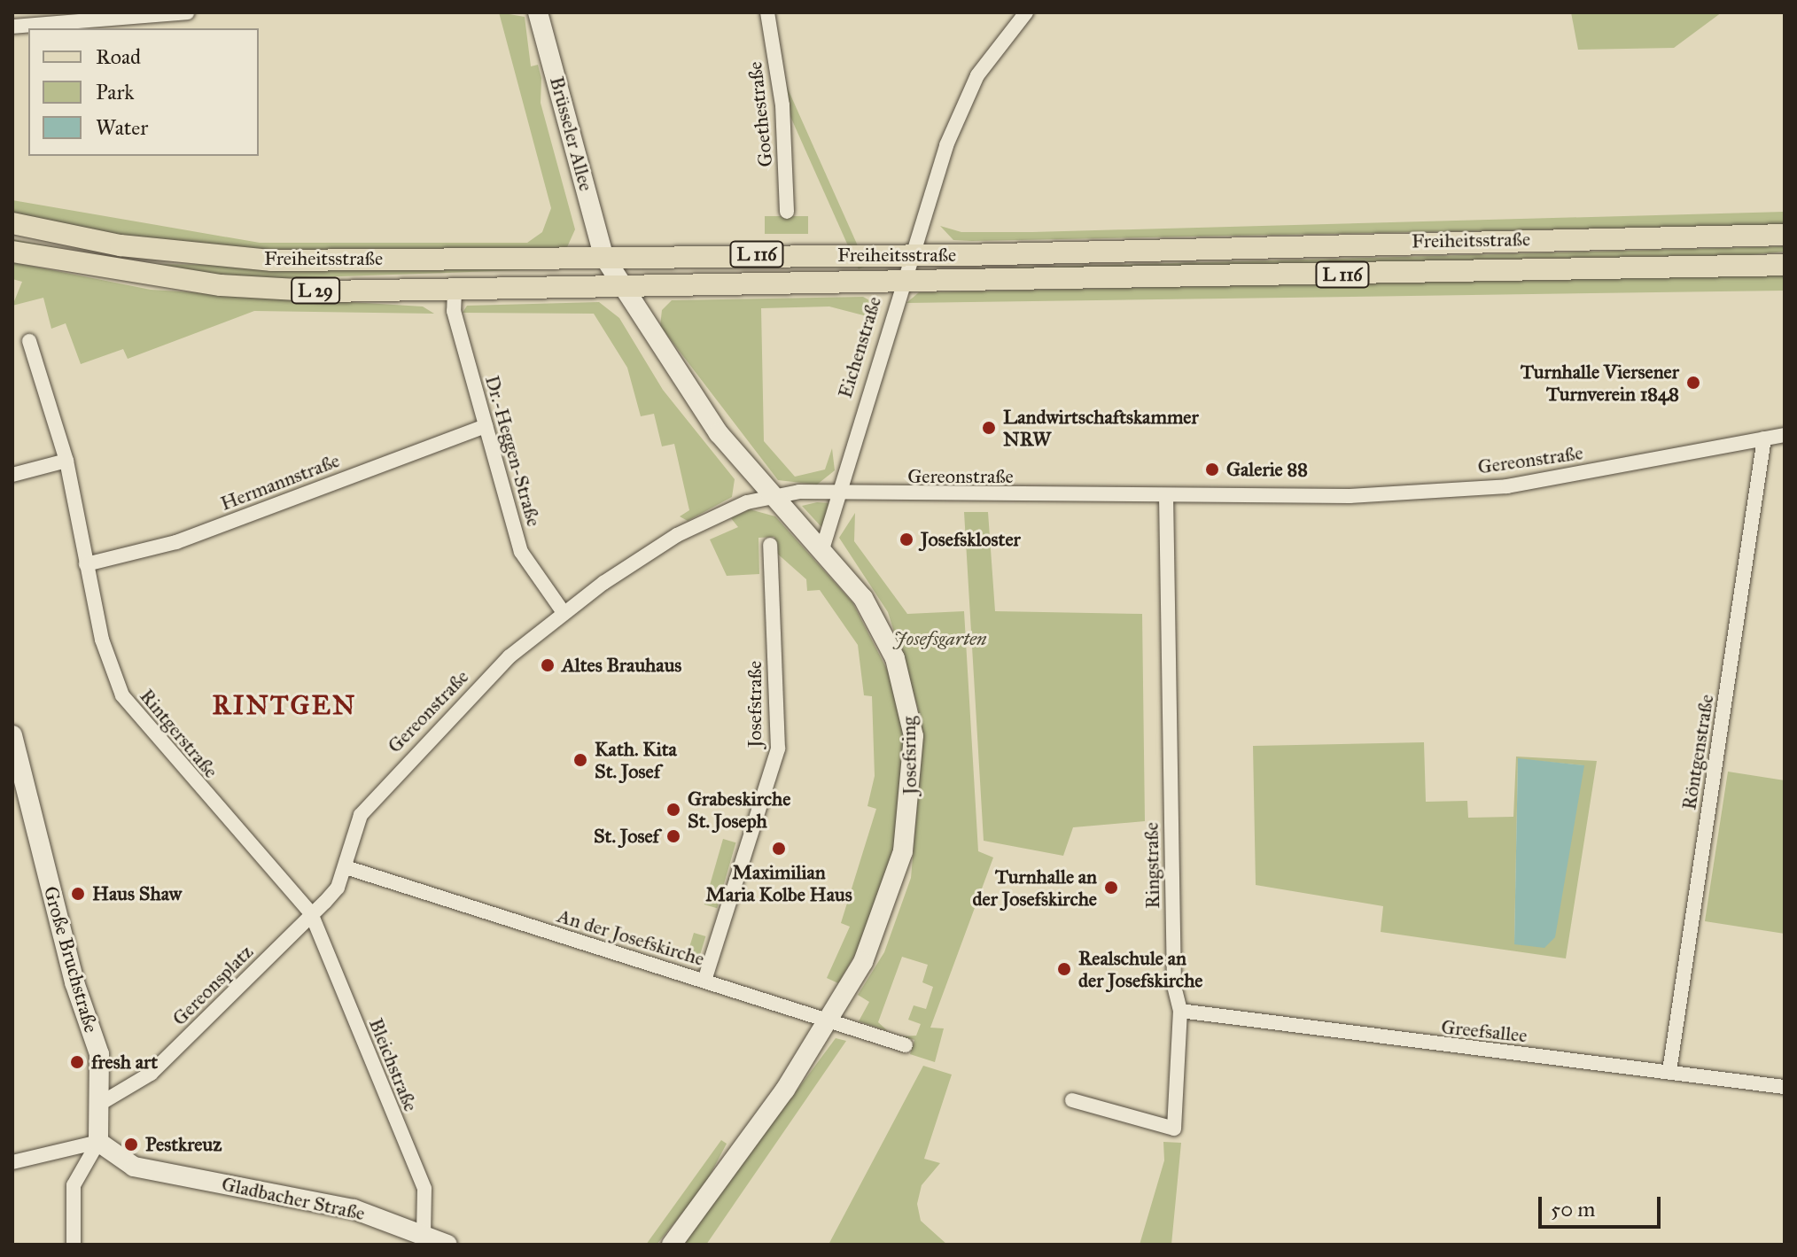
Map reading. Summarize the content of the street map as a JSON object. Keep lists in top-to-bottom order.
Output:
{
  "streets": {
    "main road": [
      "Brüsseler Allee",
      "Freiheitsstraße",
      "L 116",
      "L 29",
      "Josefsring",
      "Große Bruchstraße",
      "Gladbacher Straße"
    ],
    "street": [
      "Goethestraße",
      "Eichenstraße",
      "Dr.-Heggen-Straße",
      "Gereonstraße",
      "Hermannstraße",
      "Josefstraße",
      "Rintgerstraße",
      "Röntgenstraße",
      "Ringstraße",
      "An der Josefskirche",
      "Gereonsplatz",
      "Greefsallee",
      "Bleichstraße"
    ]
  },
  "crossings": [
    ["Brüsseler Allee", "Freiheitsstraße"],
    ["Brüsseler Allee", "Josefsring"],
    ["Freiheitsstraße", "Eichenstraße"],
    ["Freiheitsstraße", "Dr.-Heggen-Straße"],
    ["Freiheitsstraße", "Josefsring"],
    ["Eichenstraße", "Gereonstraße"],
    ["Eichenstraße", "Josefsring"],
    ["Dr.-Heggen-Straße", "Gereonstraße"],
    ["Dr.-Heggen-Straße", "Hermannstraße"],
    ["Gereonstraße", "Rintgerstraße"],
    ["Gereonstraße", "Röntgenstraße"],
    ["Gereonstraße", "Josefsring"],
    ["Gereonstraße", "Ringstraße"],
    ["Gereonstraße", "An der Josefskirche"],
    ["Gereonstraße", "Gereonsplatz"],
    ["Gereonstraße", "Bleichstraße"],
    ["Hermannstraße", "Rintgerstraße"],
    ["Josefstraße", "An der Josefskirche"],
    ["Rintgerstraße", "Gereonsplatz"],
    ["Rintgerstraße", "Bleichstraße"],
    ["Röntgenstraße", "Greefsallee"],
    ["Josefsring", "An der Josefskirche"],
    ["Ringstraße", "Greefsallee"],
    ["Große Bruchstraße", "Gereonsplatz"],
    ["Große Bruchstraße", "Gladbacher Straße"],
    ["Gereonsplatz", "Bleichstraße"],
    ["Bleichstraße", "Gladbacher Straße"]
  ],
  "districts": ["RINTGEN"],
  "parks": ["Josefsgarten"],
  "places": [
    "Turnhalle Viersener Turnverein 1848",
    "Landwirtschaftskammer NRW",
    "Galerie 88",
    "Josefskloster",
    "Altes Brauhaus",
    "Kath. Kita St. Josef",
    "Grabeskirche St. Joseph",
    "St. Josef",
    "Maximilian Maria Kolbe Haus",
    "Turnhalle an der Josefskirche",
    "Haus Shaw",
    "Realschule an der Josefskirche",
    "fresh art",
    "Pestkreuz"
  ],
  "legend": ["Road", "Park", "Water"],
  "scale_bar": "50 m"
}
